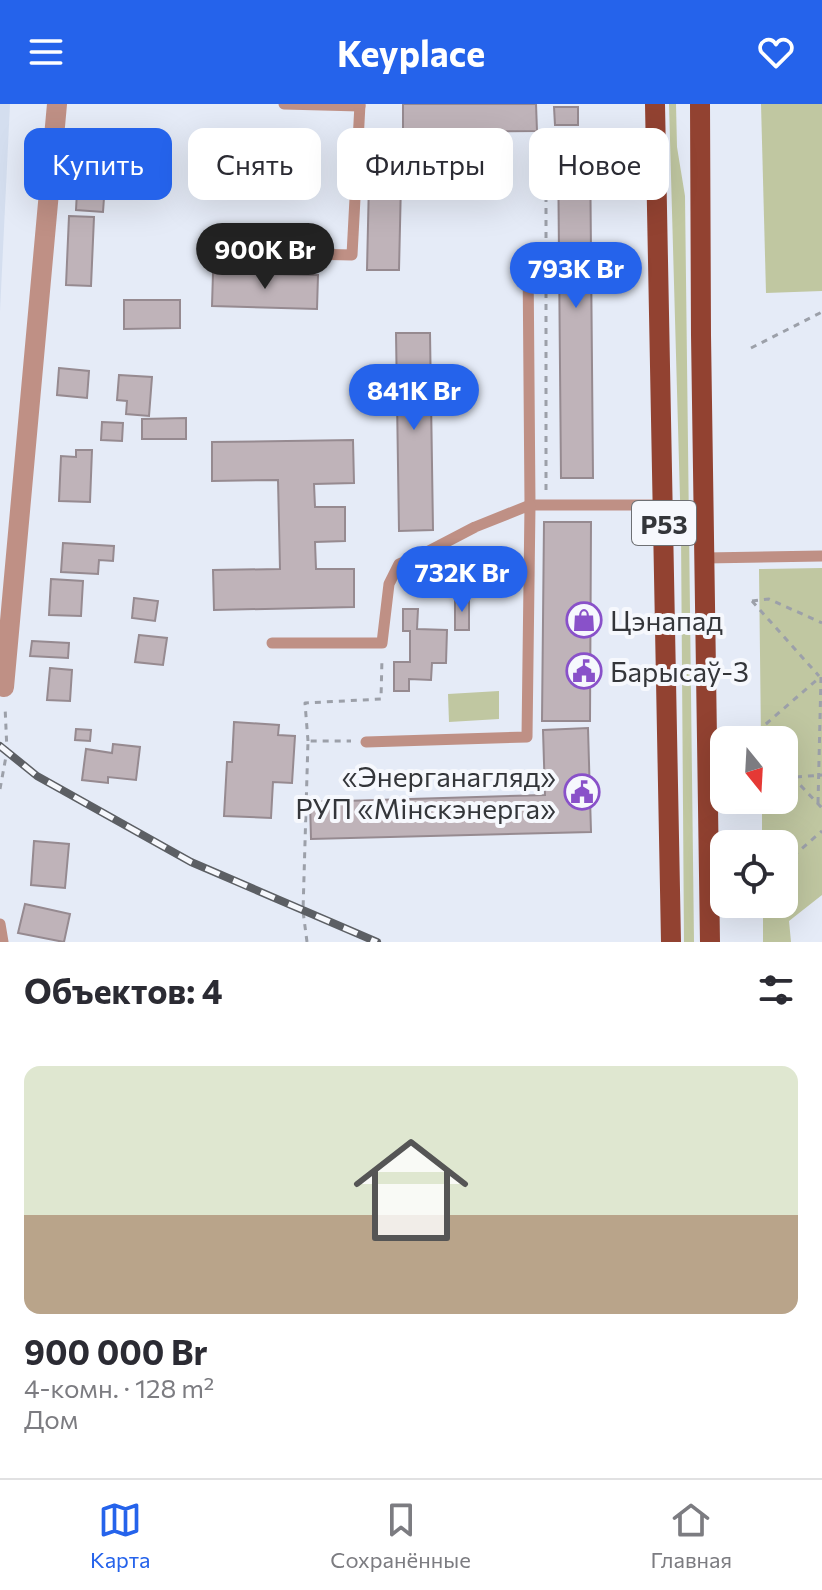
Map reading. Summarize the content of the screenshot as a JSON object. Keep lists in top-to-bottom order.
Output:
{
  "streets": {
    "main road": ["Р53"]
  },
  "places": {
    "shop": ["Цэнапад"],
    "public building": ["Барысаў-3", "«Энерганагляд» РУП «Мінскэнерга»"]
  },
  "north": "bottom",
  "page": {
    "header": "Keyplace",
    "chip": [
      "Купить",
      "Снять",
      "Фильтры",
      "Новое"
    ],
    "price": [
      "900K Br",
      "793K Br",
      "841K Br",
      "732K Br"
    ],
    "heading": "Объектов: 4",
    "list": [
      {
        "name": "900 000 Br",
        "note": "4-комн. · 128 m² · Дом"
      }
    ],
    "tabs": ["Карта", "Сохранённые", "Главная"]
  }
}
